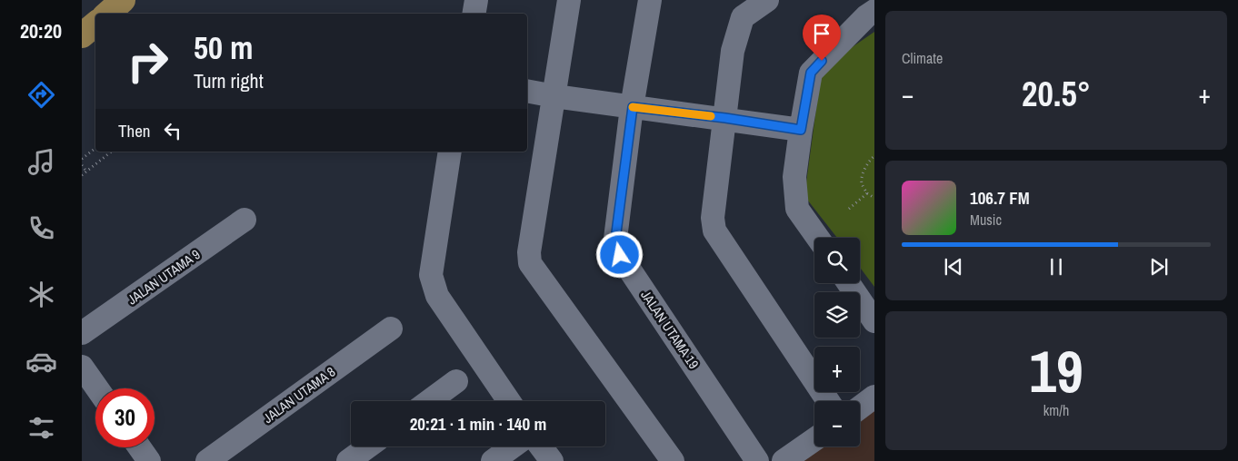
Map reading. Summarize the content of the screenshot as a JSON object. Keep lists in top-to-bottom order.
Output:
{
  "streets": {
    "street": ["JALAN UTAMA 9", "JALAN UTAMA 19", "JALAN UTAMA 8"]
  },
  "page": {
    "tabs": "20:20",
    "tile": [
      "Climate",
      ["19", "km/h"]
    ],
    "turn": ["50 m", "Turn right"],
    "heat": ["−", "20.5°", "+"],
    "then": "Then",
    "song": ["106.7 FM", "Music"],
    "map_buttons": ["+", "−"],
    "limit": "30",
    "trip": "20:21 · 1 min · 140 m"
  }
}
